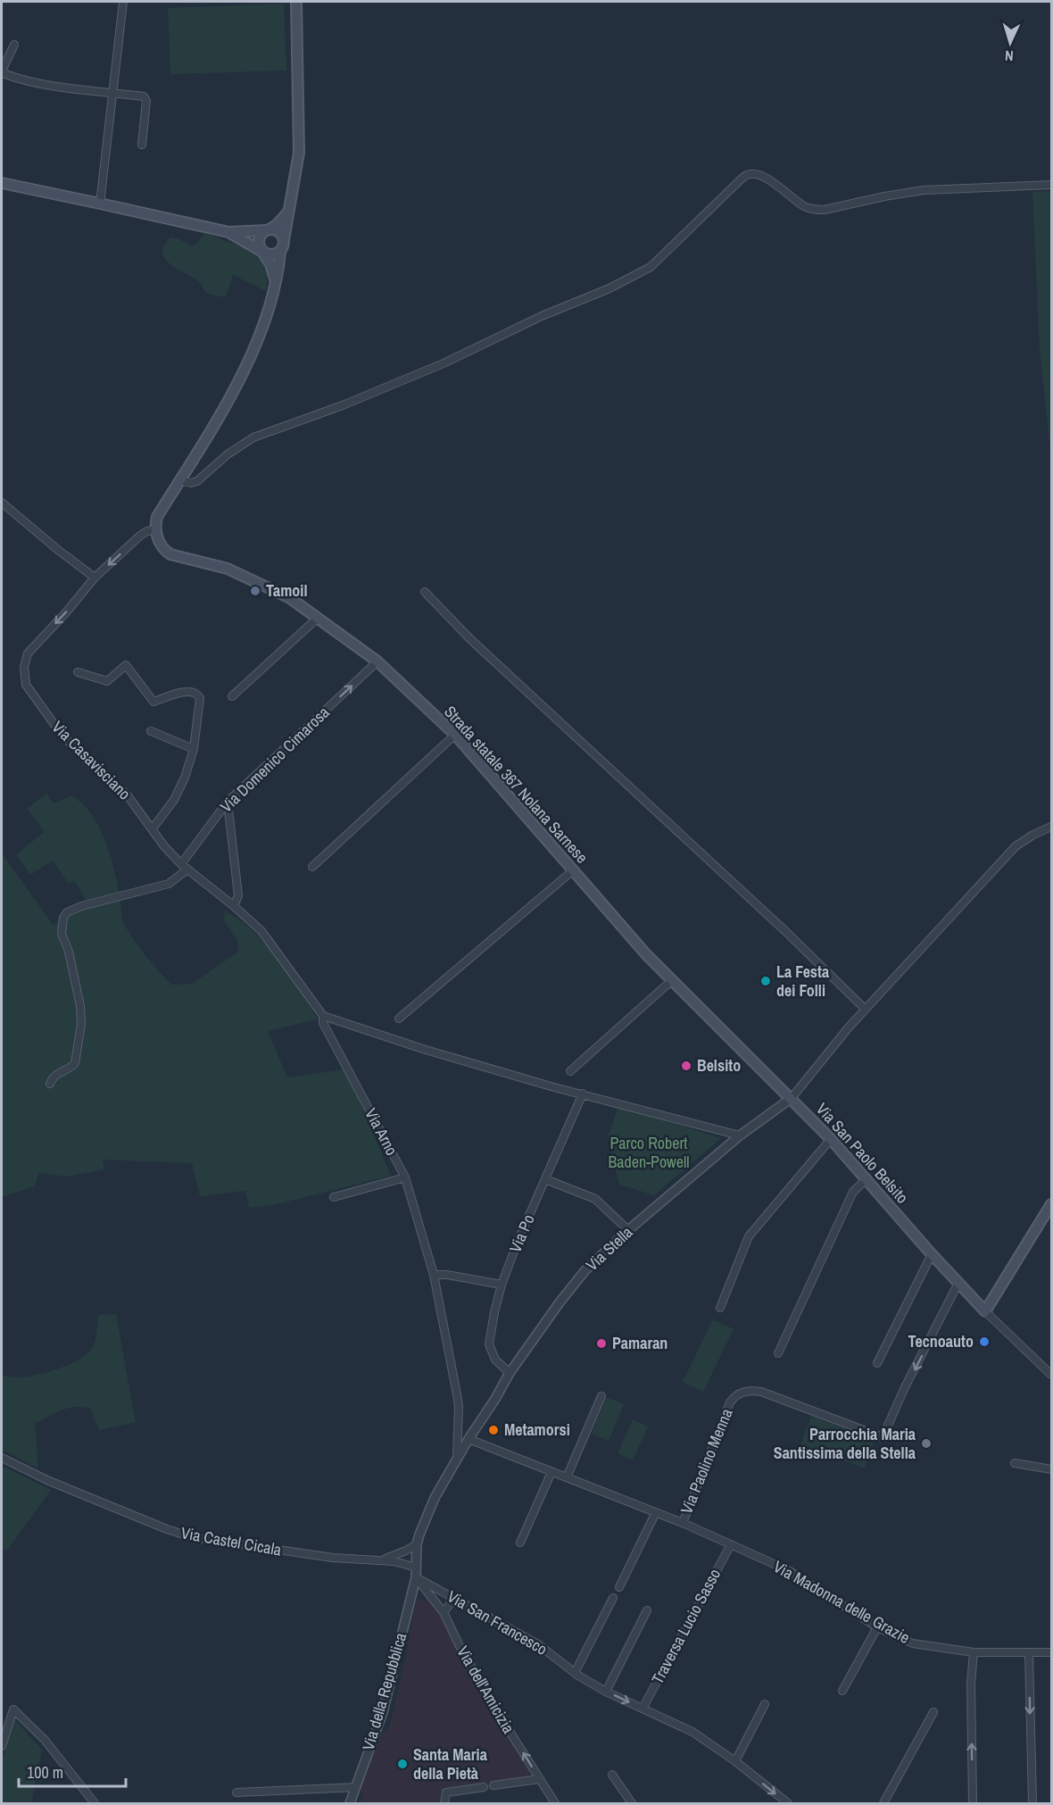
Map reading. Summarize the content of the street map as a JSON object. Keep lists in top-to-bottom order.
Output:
{
  "streets": {
    "main road": ["Strada statale 367 Nolana Sarnese", "Via San Paolo Belsito"],
    "street": [
      "Via Domenico Cimarosa",
      "Via Casavisciano",
      "Via Arno",
      "Via Po",
      "Via Stella",
      "Via Paolino Menna",
      "Via Castel Cicala",
      "Via Madonna delle Grazie",
      "Via San Francesco",
      "Traversa Lucio Sasso",
      "Via dell'Amicizia",
      "Via della Repubblica"
    ]
  },
  "crossings": [
    ["Via Domenico Cimarosa", "Via Casavisciano"],
    ["Via Domenico Cimarosa", "Strada statale 367 Nolana Sarnese"],
    ["Via Domenico Cimarosa", "Via Arno"],
    ["Via Casavisciano", "Strada statale 367 Nolana Sarnese"],
    ["Via Casavisciano", "Via Arno"],
    ["Strada statale 367 Nolana Sarnese", "Via San Paolo Belsito"],
    ["Via Arno", "Via Stella"],
    ["Via San Paolo Belsito", "Via Stella"],
    ["Via San Paolo Belsito", "Via Paolino Menna"],
    ["Via Po", "Via Stella"],
    ["Via Stella", "Via Madonna delle Grazie"],
    ["Via Paolino Menna", "Via Madonna delle Grazie"],
    ["Via Madonna delle Grazie", "Traversa Lucio Sasso"],
    ["Via San Francesco", "Traversa Lucio Sasso"],
    ["Via San Francesco", "Via dell'Amicizia"],
    ["Via San Francesco", "Via della Repubblica"],
    ["Via dell'Amicizia", "Via della Repubblica"]
  ],
  "one_way": ["Via Domenico Cimarosa", "Via dell'Amicizia"],
  "parks": ["Parco Robert Baden-Powell"],
  "places": [
    "Tamoil",
    "La Festa dei Folli",
    "Belsito",
    "Tecnoauto",
    "Pamaran",
    "Metamorsi",
    "Parrocchia Maria Santissima della Stella",
    "Santa Maria della Pietà"
  ],
  "scale_bar": "100 m",
  "north": "bottom"
}
